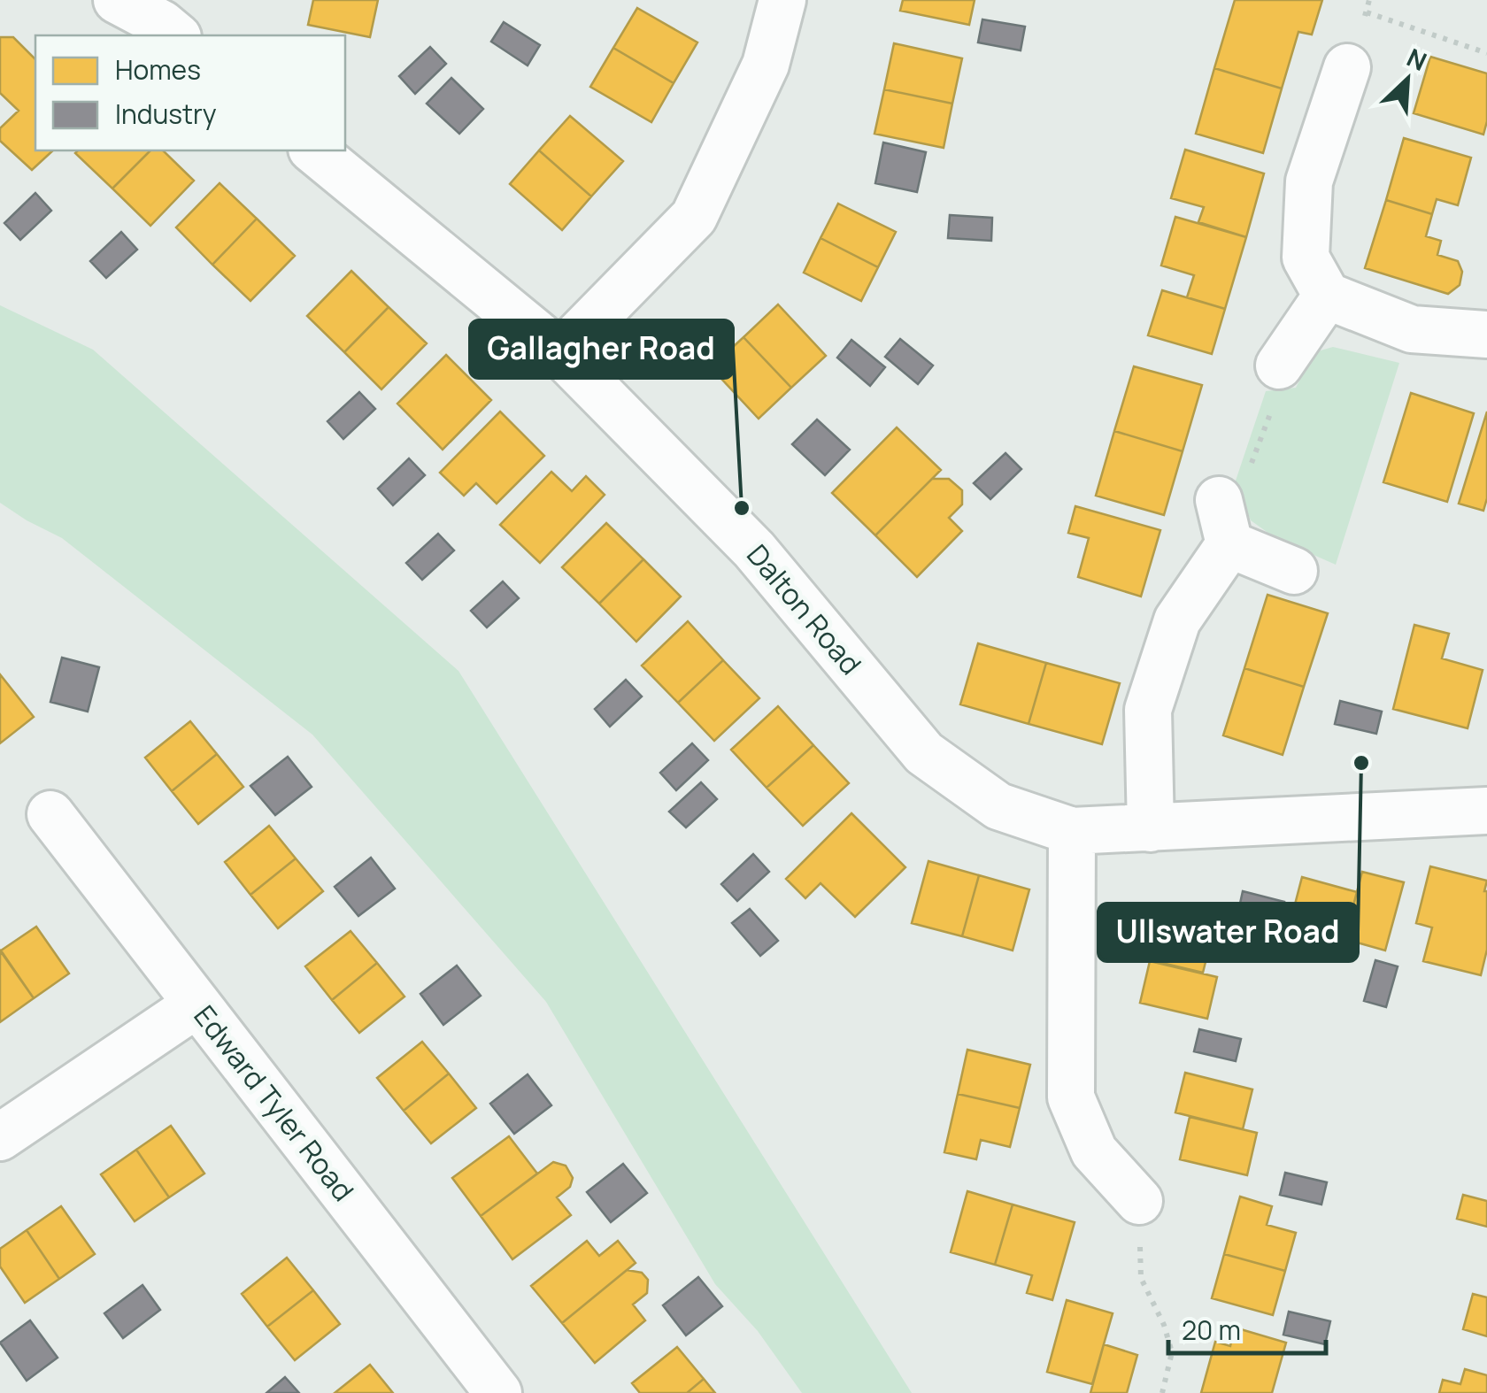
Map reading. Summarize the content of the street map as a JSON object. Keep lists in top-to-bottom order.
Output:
{
  "streets": {
    "street": ["Dalton Road", "Edward Tyler Road"]
  },
  "places": ["Gallagher Road", "Ullswater Road"],
  "legend": ["Homes", "Industry"],
  "scale_bar": "20 m",
  "north": "top right"
}
